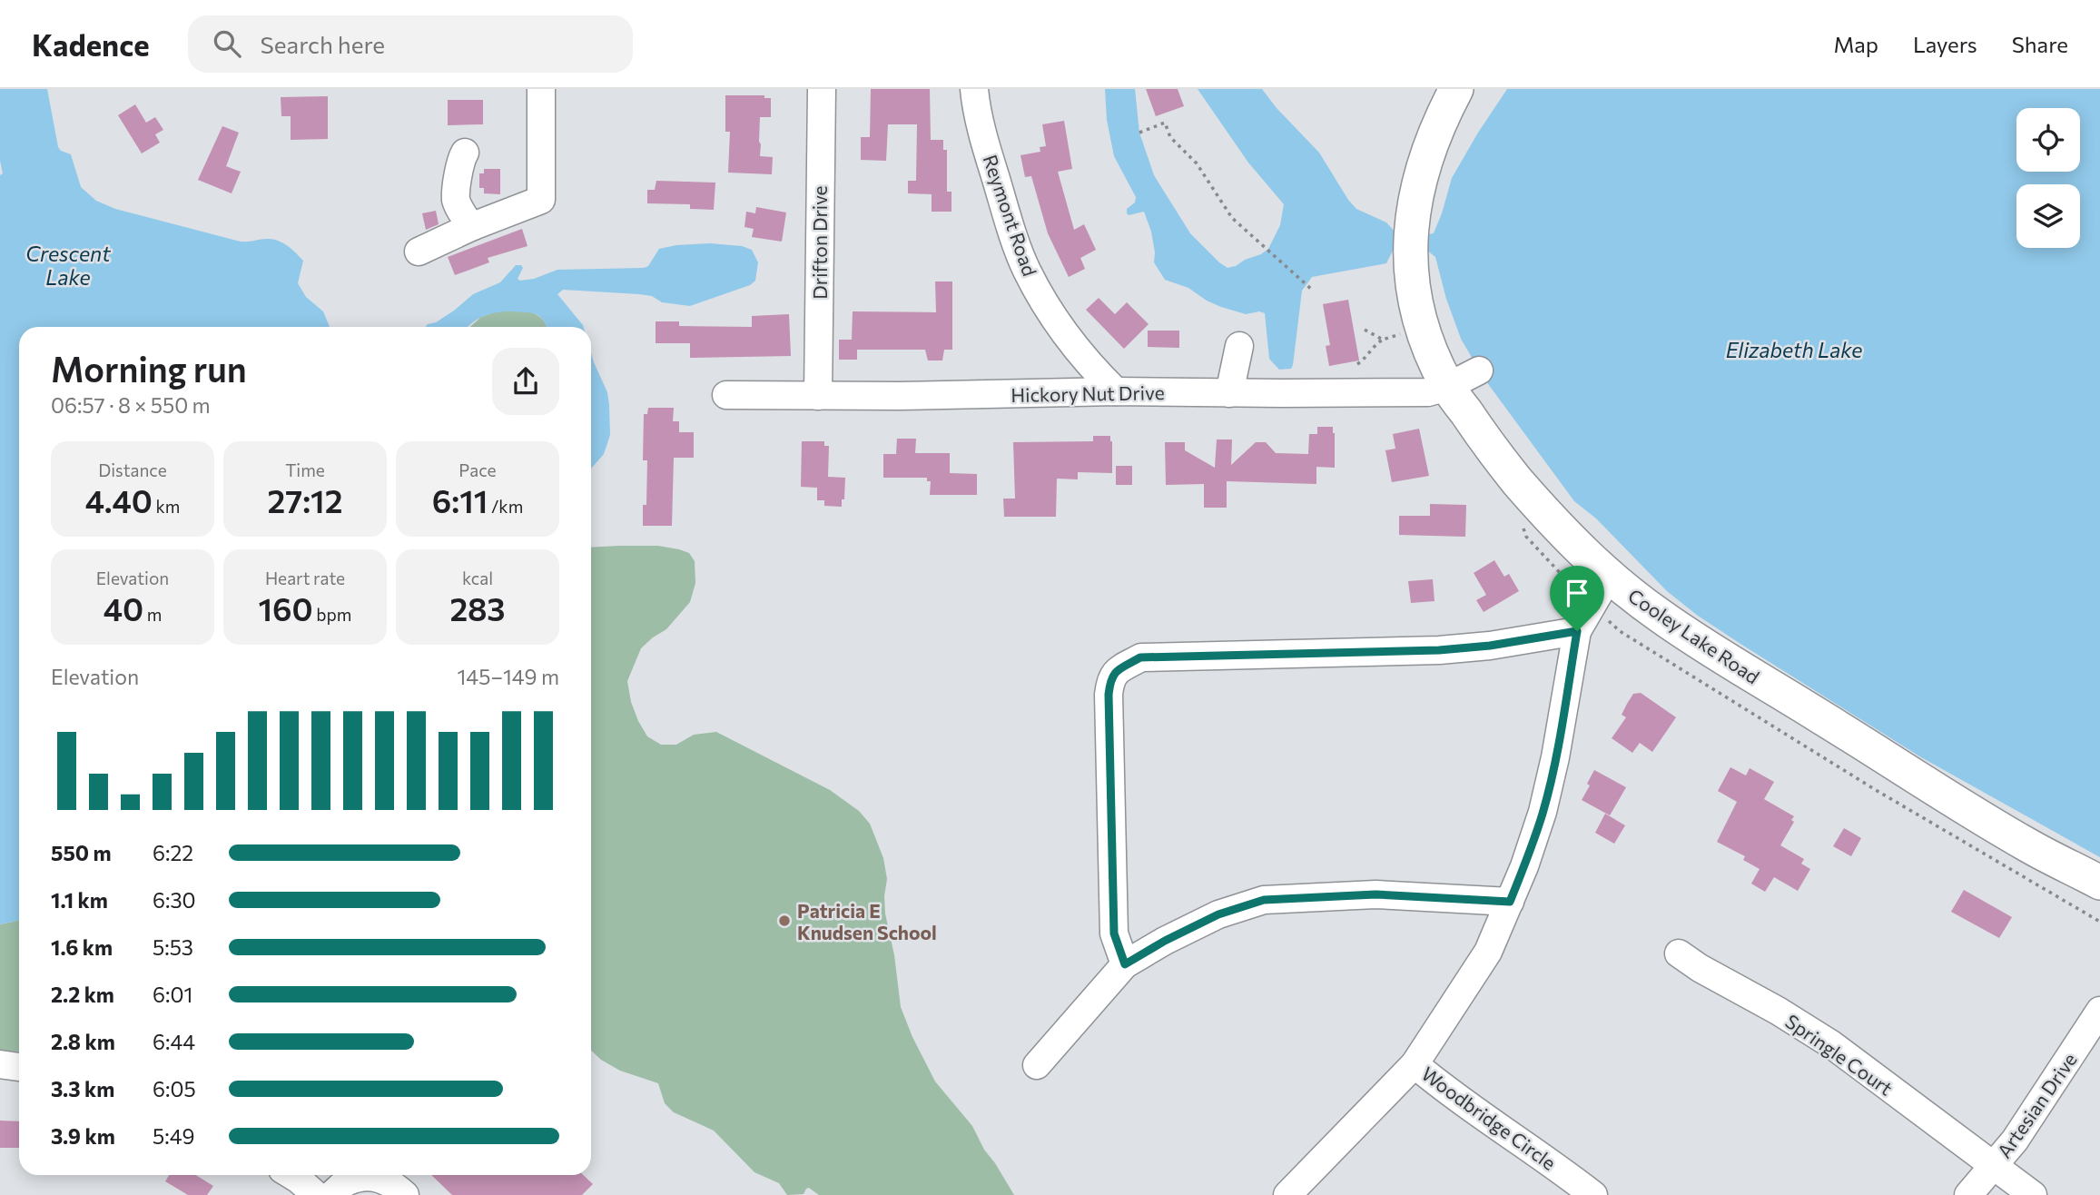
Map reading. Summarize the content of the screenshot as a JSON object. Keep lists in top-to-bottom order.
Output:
{
  "streets": {
    "main road": ["Cooley Lake Road"],
    "street": [
      "Reymont Road",
      "Drifton Drive",
      "Hickory Nut Drive",
      "Springle Court",
      "Artesian Drive",
      "Woodbridge Circle"
    ]
  },
  "crossings": [
    ["Reymont Road", "Hickory Nut Drive"],
    ["Drifton Drive", "Hickory Nut Drive"],
    ["Hickory Nut Drive", "Cooley Lake Road"],
    ["Springle Court", "Artesian Drive"]
  ],
  "water": ["Crescent Lake", "Elizabeth Lake"],
  "places": ["Patricia E Knudsen School"],
  "page": {
    "header": "Kadence",
    "search": "Search here",
    "nav": ["Map", "Layers", "Share"],
    "heading": ["Morning run", "06:57 · 8 × 550 m"],
    "stats": [
      ["Distance", "4.40 km"],
      ["Time", "27:12"],
      ["Pace", "6:11 /km"],
      ["Elevation", "40 m"],
      ["Heart rate", "160 bpm"],
      ["kcal", "283"]
    ],
    "chart": ["Elevation", "145–149 m"],
    "list": [
      {
        "name": "550 m",
        "note": "6:22"
      },
      {
        "name": "1.1 km",
        "note": "6:30"
      },
      {
        "name": "1.6 km",
        "note": "5:53"
      },
      {
        "name": "2.2 km",
        "note": "6:01"
      },
      {
        "name": "2.8 km",
        "note": "6:44"
      },
      {
        "name": "3.3 km",
        "note": "6:05"
      },
      {
        "name": "3.9 km",
        "note": "5:49"
      }
    ]
  }
}
